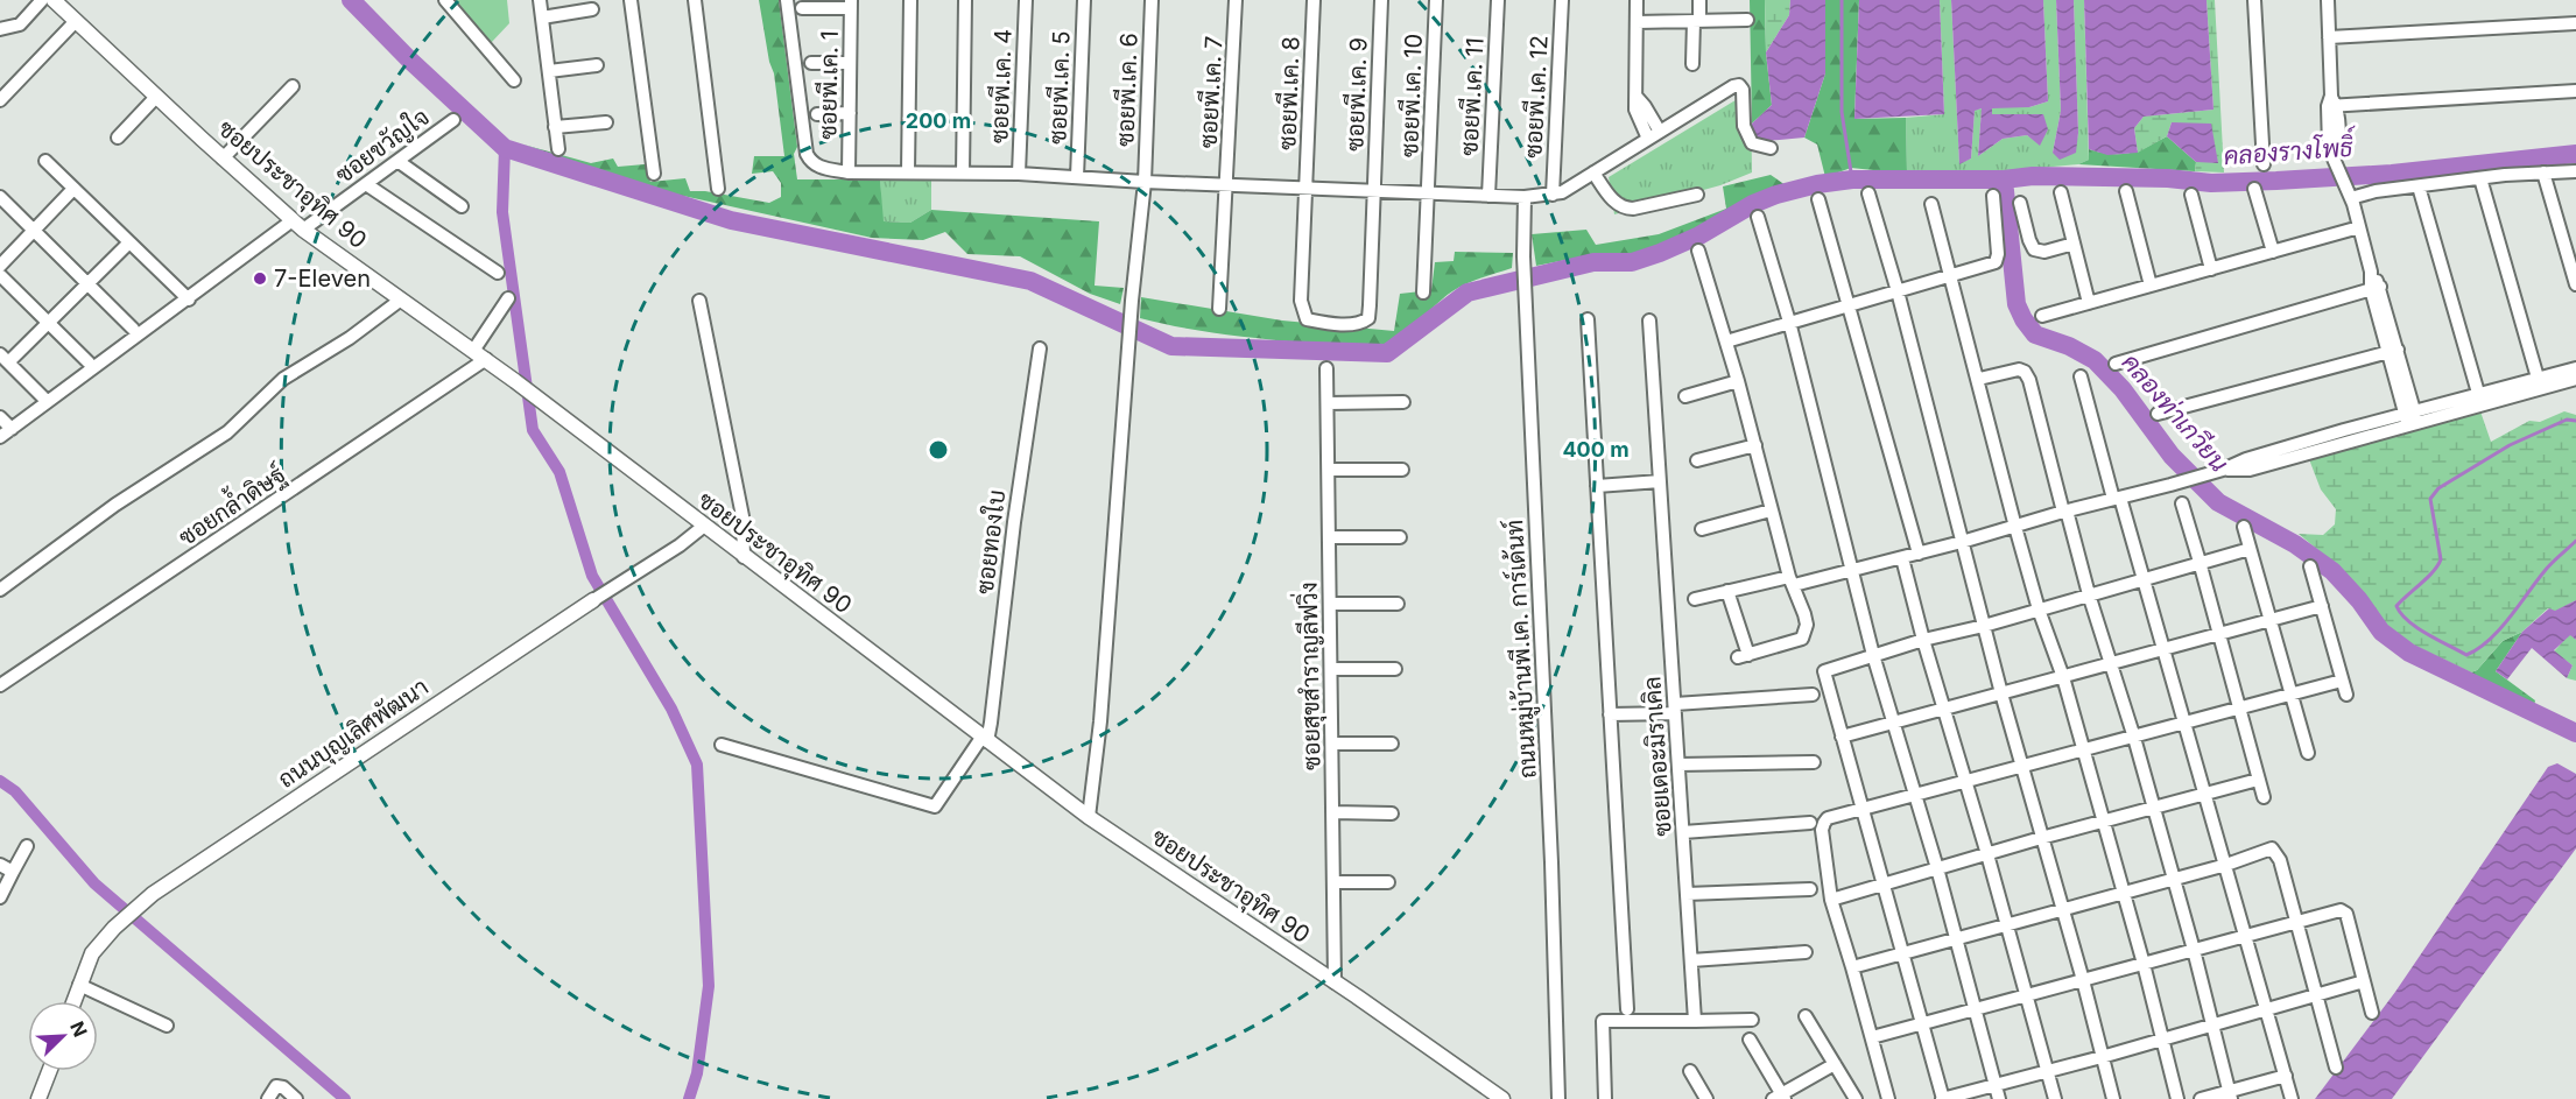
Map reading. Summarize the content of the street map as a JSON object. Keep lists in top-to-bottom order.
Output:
{
  "streets": {
    "street": [
      "ซอยพี.เค. 1",
      "ซอยพี.เค. 4",
      "ซอยพี.เค. 5",
      "ซอยพี.เค. 6",
      "ซอยพี.เค. 7",
      "ซอยพี.เค. 8",
      "ซอยพี.เค. 9",
      "ซอยพี.เค. 10",
      "ซอยพี.เค. 11",
      "ซอยพี.เค. 12",
      "ซอยขวัญใจ",
      "ซอยประชาอุทิศ 90",
      "ซอยกล้ำดิษฐ์",
      "ซอยทองใบ",
      "ถนนหมู่บ้านพี.เค. การ์เด้นท์",
      "ซอยสุขสำราญลีฟวิ่ง",
      "ถนนบุญเลิศพัฒนา",
      "ซอยเดอะมิราเคิล"
    ]
  },
  "crossings": [
    ["ซอยพี.เค. 8", "ซอยพี.เค. 9"],
    ["ซอยขวัญใจ", "ซอยประชาอุทิศ 90"],
    ["ซอยประชาอุทิศ 90", "ซอยกล้ำดิษฐ์"],
    ["ซอยประชาอุทิศ 90", "ซอยทองใบ"],
    ["ซอยประชาอุทิศ 90", "ซอยสุขสำราญลีฟวิ่ง"],
    ["ซอยประชาอุทิศ 90", "ถนนบุญเลิศพัฒนา"]
  ],
  "water": ["คลองรางโพธิ์", "คลองท่าเกวียน"],
  "places": ["7-Eleven"],
  "north": "top right",
  "rings": ["200 m", "400 m"]
}
